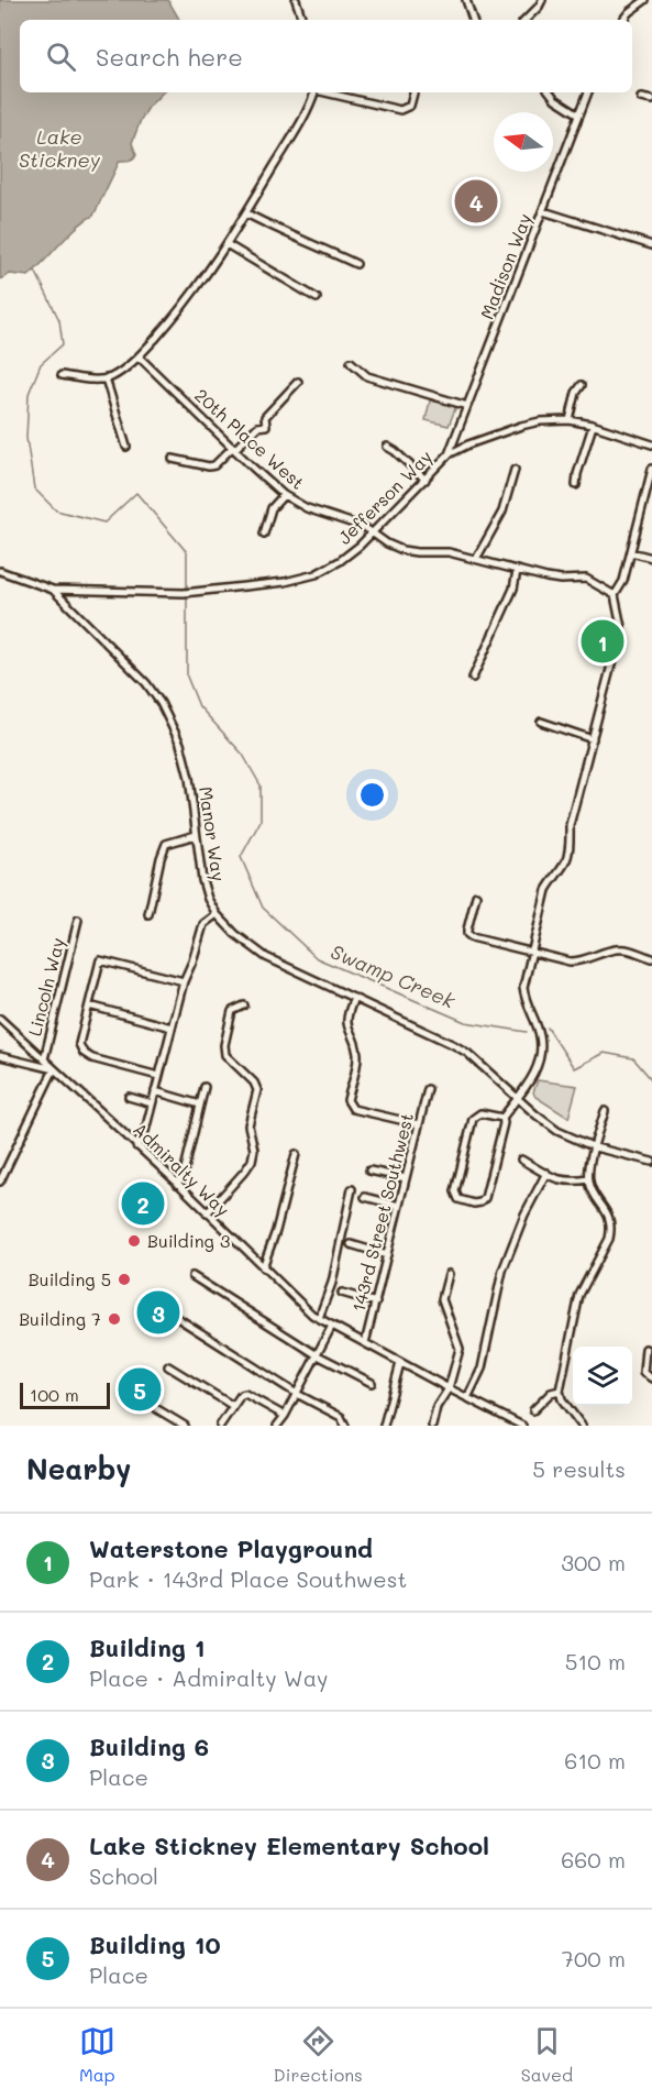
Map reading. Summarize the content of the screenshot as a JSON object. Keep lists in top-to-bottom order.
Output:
{
  "streets": {
    "street": [
      "Madison Way",
      "20th Place West",
      "Jefferson Way",
      "Manor Way",
      "Lincoln Way",
      "Admiralty Way",
      "143rd Street Southwest"
    ]
  },
  "crossings": [
    ["Madison Way", "Jefferson Way"],
    ["20th Place West", "Jefferson Way"],
    ["Jefferson Way", "Manor Way"],
    ["Lincoln Way", "Admiralty Way"],
    ["Admiralty Way", "143rd Street Southwest"]
  ],
  "water": ["Lake Stickney", "Swamp Creek"],
  "places": ["Building 3", "Building 5", "Building 7"],
  "scale_bar": "100 m",
  "north": "left",
  "page": {
    "search": "Search here",
    "pins": [
      "4",
      "1",
      "2",
      "3",
      "5"
    ],
    "scale": "100 m",
    "heading": ["Nearby", "5 results"],
    "list": [
      {
        "mark": "1",
        "name": "Waterstone Playground",
        "note": "Park · 143rd Place Southwest",
        "value": "300 m"
      },
      {
        "mark": "2",
        "name": "Building 1",
        "note": "Place · Admiralty Way",
        "value": "510 m"
      },
      {
        "mark": "3",
        "name": "Building 6",
        "note": "Place",
        "value": "610 m"
      },
      {
        "mark": "4",
        "name": "Lake Stickney Elementary School",
        "note": "School",
        "value": "660 m"
      },
      {
        "mark": "5",
        "name": "Building 10",
        "note": "Place",
        "value": "700 m"
      }
    ],
    "nav": ["Map", "Directions", "Saved"]
  }
}
